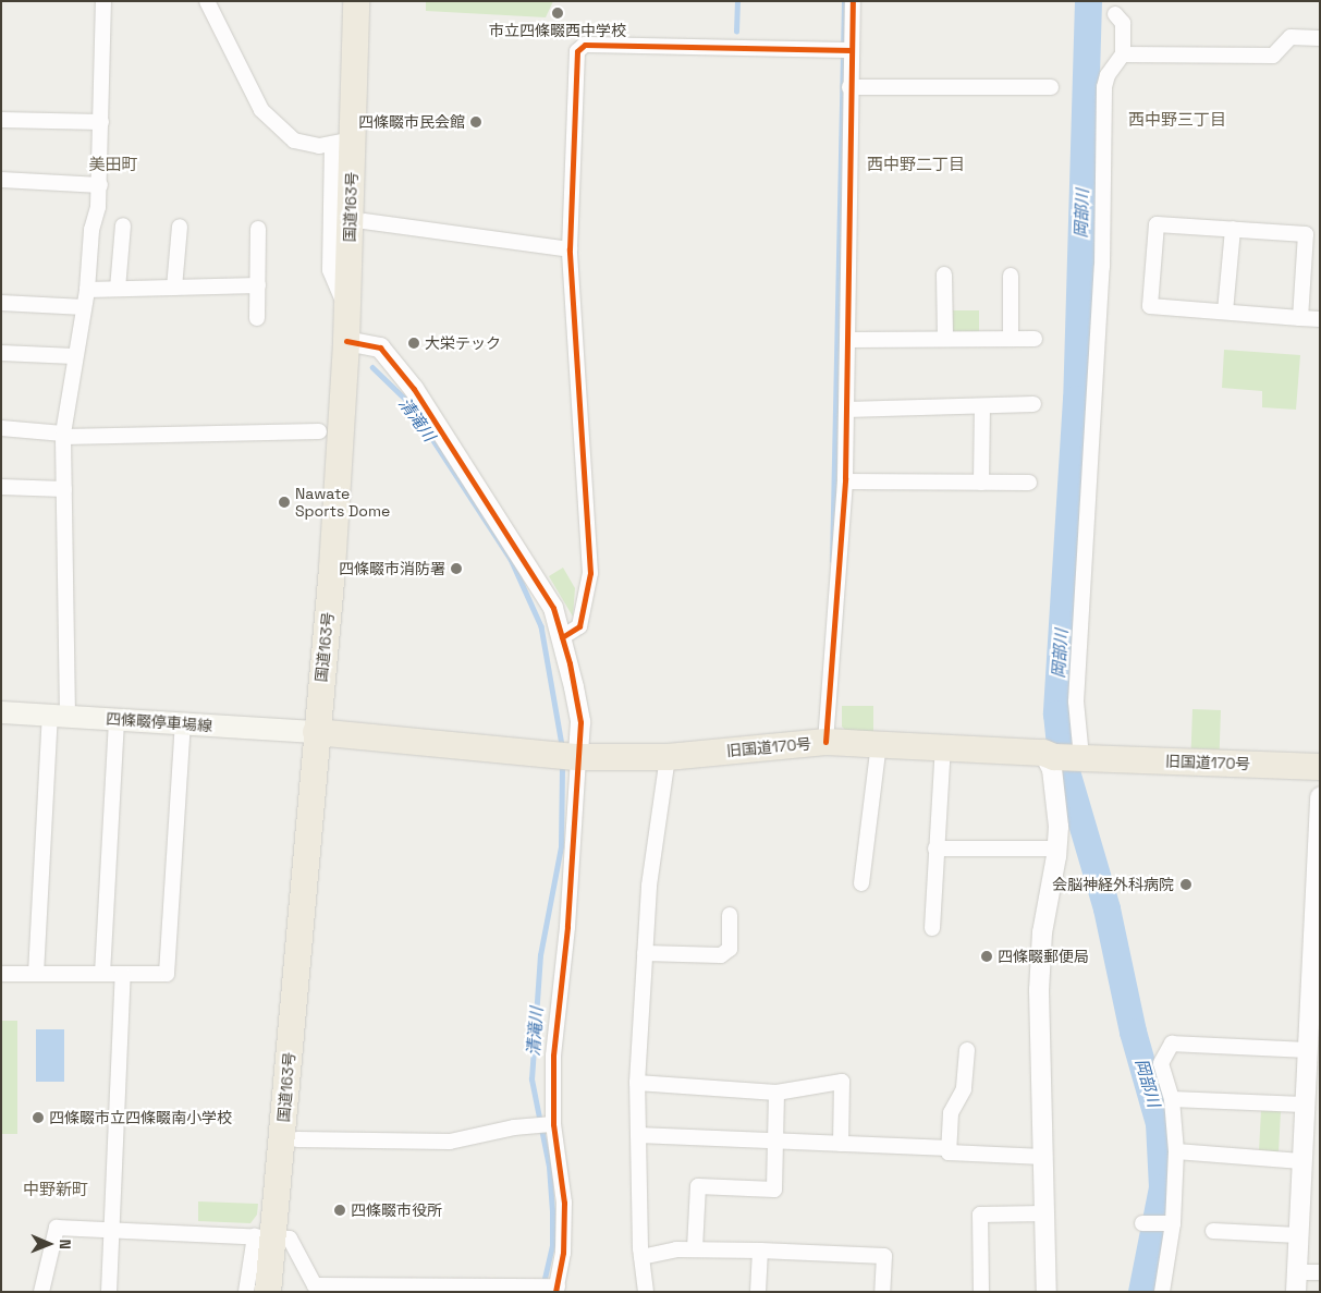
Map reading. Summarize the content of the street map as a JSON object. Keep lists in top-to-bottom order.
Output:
{
  "streets": {
    "highway": ["国道163号", "旧国道170号"],
    "main road": ["四條畷停車場線"]
  },
  "crossings": [
    ["国道163号", "四條畷停車場線"],
    ["国道163号", "旧国道170号"],
    ["四條畷停車場線", "旧国道170号"]
  ],
  "districts": [
    "西中野三丁目",
    "美田町",
    "西中野二丁目",
    "中野新町"
  ],
  "water": ["岡部川", "清滝川"],
  "places": [
    "市立四條畷西中学校",
    "四條畷市民会館",
    "大栄テック",
    "Nawate Sports Dome",
    "四條畷市消防署",
    "会脳神経外科病院",
    "四條畷郵便局",
    "四條畷市立四條畷南小学校",
    "四條畷市役所"
  ],
  "north": "right"
}
